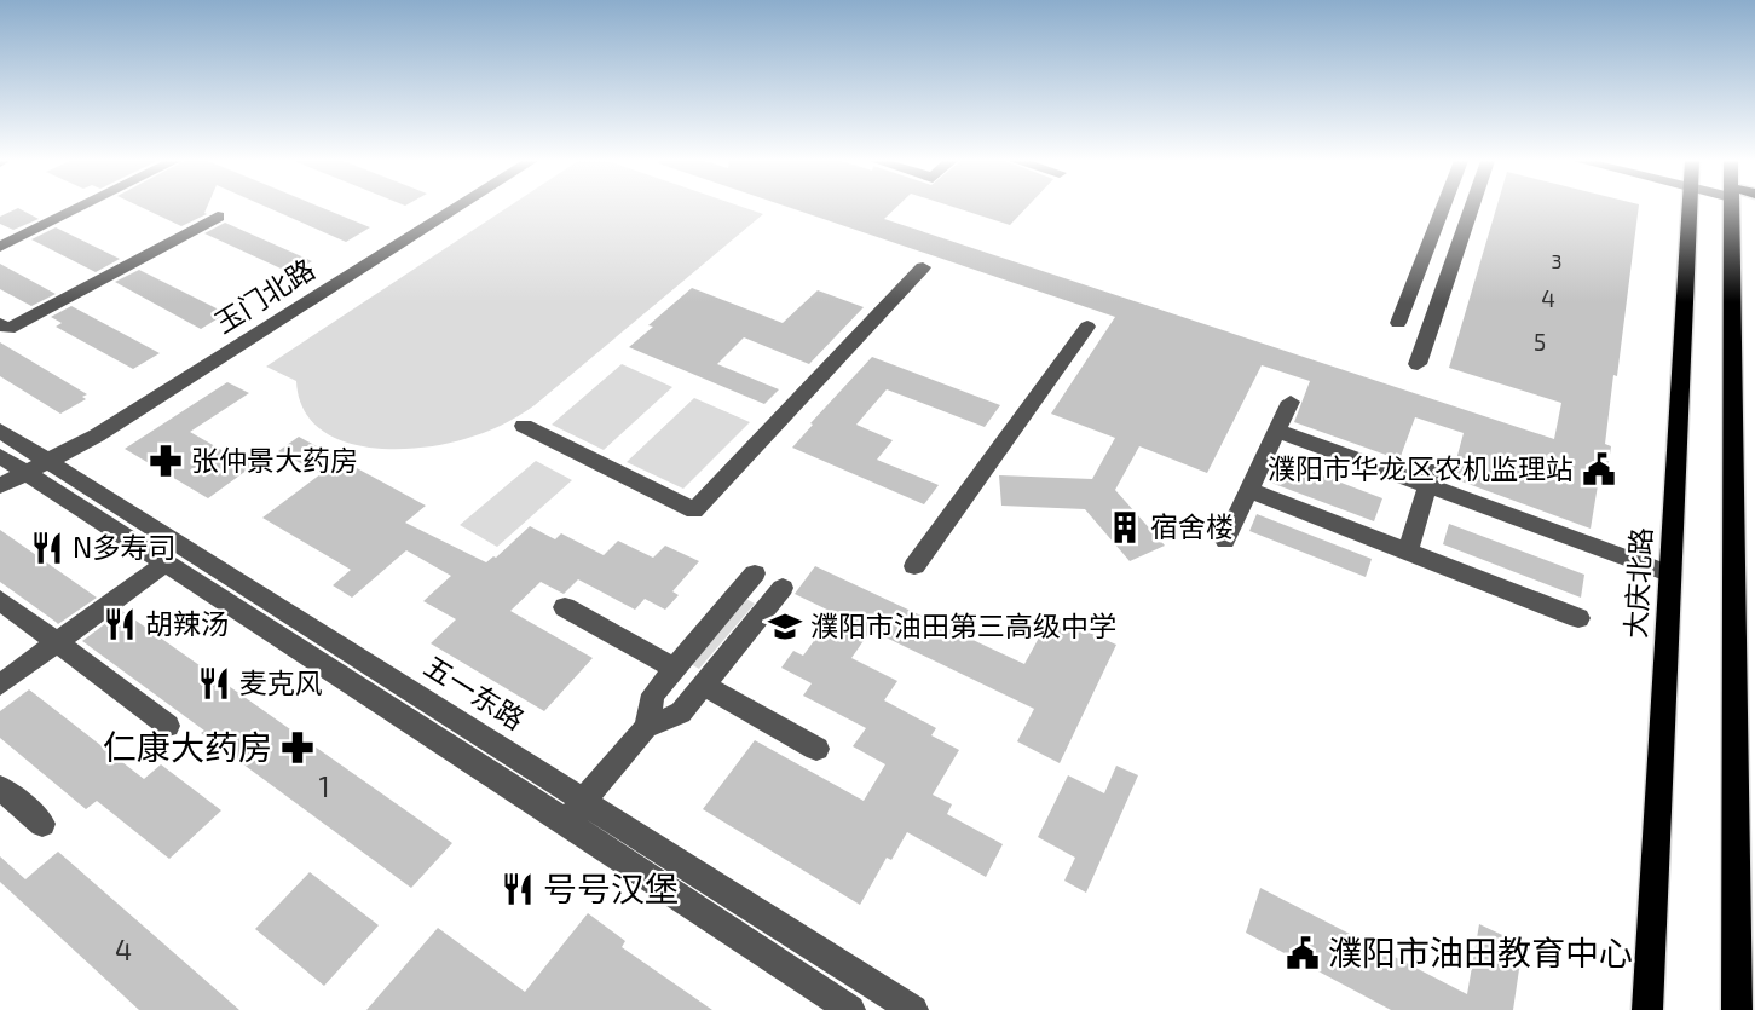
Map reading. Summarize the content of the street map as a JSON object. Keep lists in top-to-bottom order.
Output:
{
  "streets": {
    "main road": ["大庆北路"],
    "street": ["玉门北路", "五一东路"]
  },
  "crossings": [
    ["玉门北路", "五一东路"]
  ],
  "places": {
    "pharmacy": ["张仲景大药房", "仁康大药房"],
    "public building": ["濮阳市华龙区农机监理站", "濮阳市油田教育中心"],
    "building": ["宿舍楼"],
    "restaurant": [
      "N多寿司",
      "胡辣汤",
      "麦克风",
      "号号汉堡"
    ],
    "school or university": ["濮阳市油田第三高级中学"]
  },
  "house_numbers": [
    "3",
    "4",
    "5",
    "1",
    "4"
  ]
}
